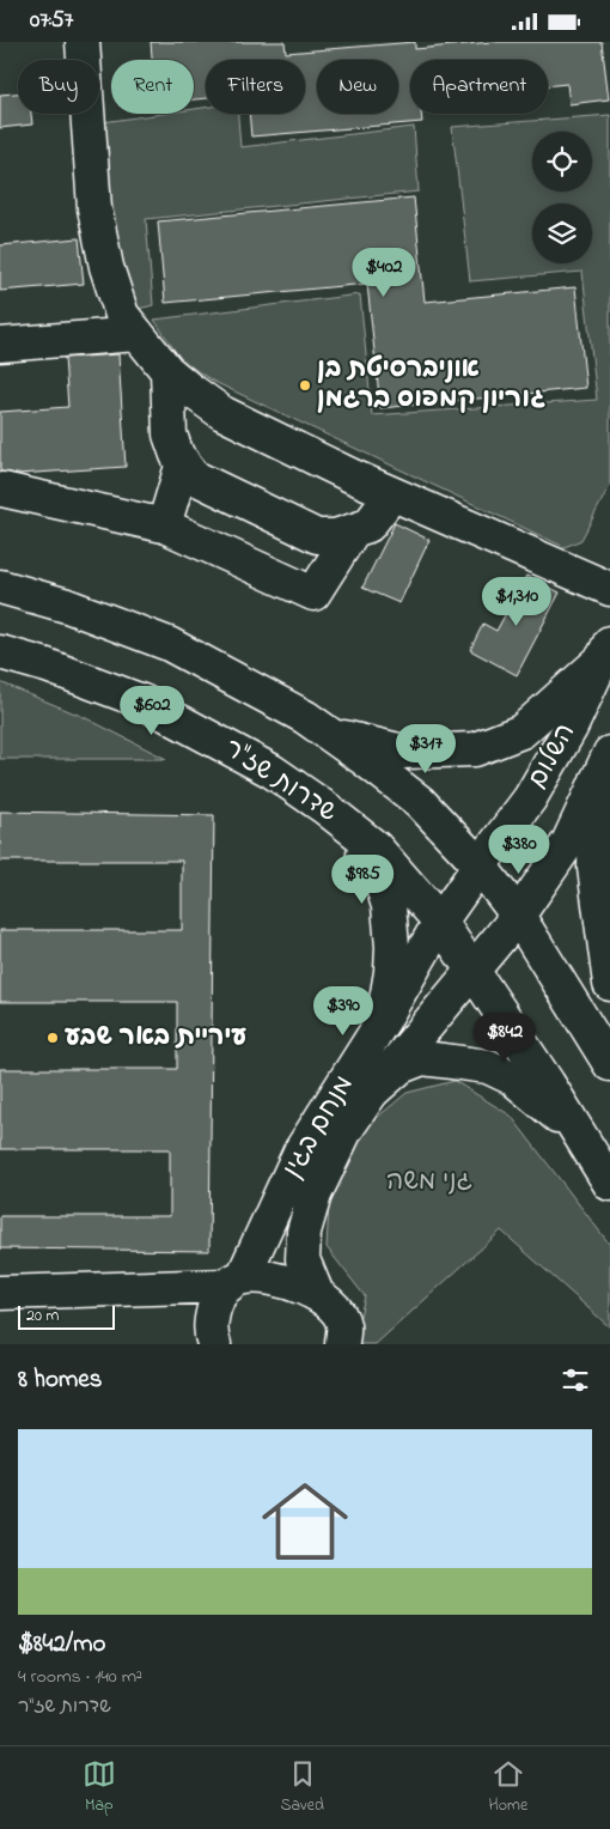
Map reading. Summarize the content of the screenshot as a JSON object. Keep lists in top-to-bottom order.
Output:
{
  "streets": {
    "main road": ["השלום", "שדרות שז\"ר", "מנחם בגין"]
  },
  "crossings": [
    ["השלום", "שדרות שז\"ר"],
    ["השלום", "מנחם בגין"],
    ["שדרות שז\"ר", "מנחם בגין"]
  ],
  "parks": ["גני משה"],
  "places": ["אוניברסיטת בן גוריון קמפוס ברגמן", "עיריית באר שבע"],
  "scale_bar": "20 m",
  "page": {
    "status": "07:57",
    "chip": [
      "Buy",
      "Rent",
      "Filters",
      "New",
      "Apartment"
    ],
    "price": [
      "$402",
      "$1,310",
      "$602",
      "$317",
      "$380",
      "$985",
      "$390",
      "$842"
    ],
    "scale": "20 m",
    "heading": "8 homes",
    "list": [
      {
        "name": "$842/mo",
        "note": "4 rooms · 140 m² · שדרות שז\"ר"
      }
    ],
    "tabs": ["Map", "Saved", "Home"]
  }
}
